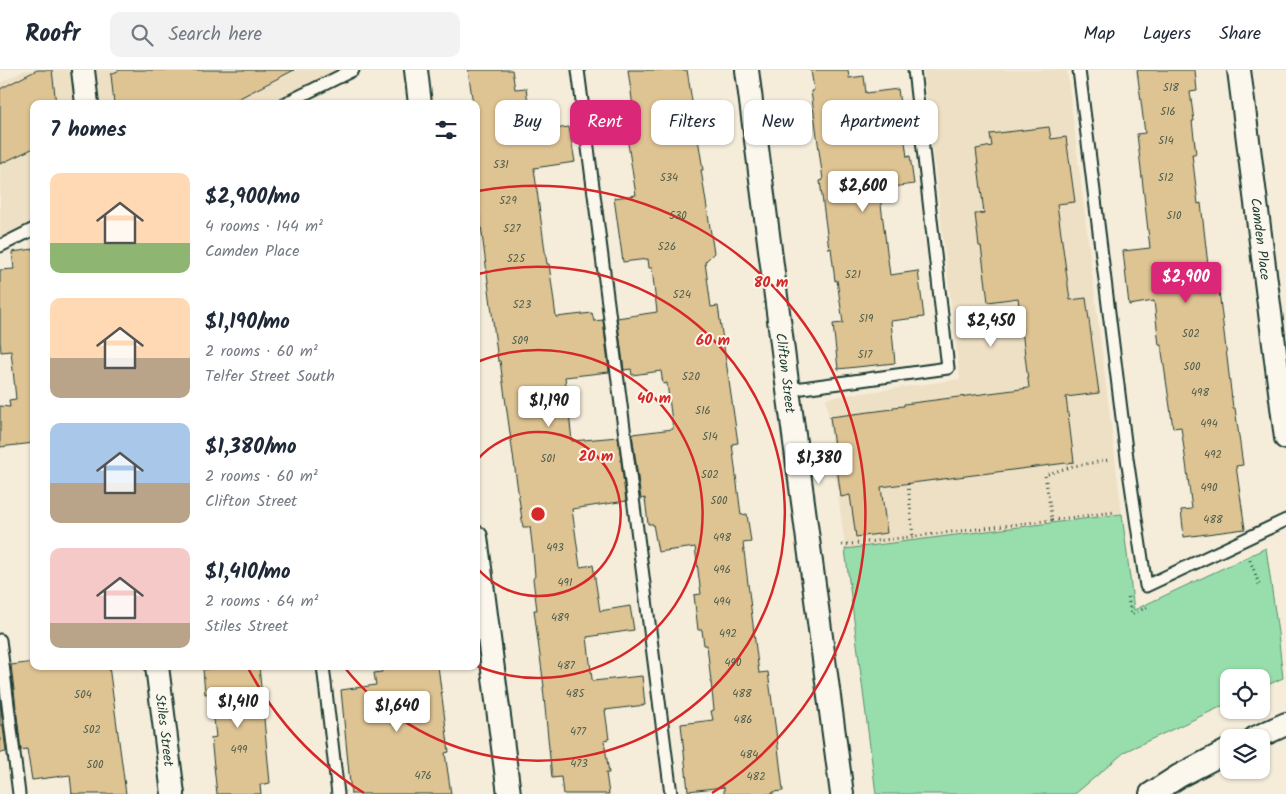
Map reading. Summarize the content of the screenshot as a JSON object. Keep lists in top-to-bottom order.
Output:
{
  "streets": {
    "street": ["Camden Place", "Clifton Street", "Stiles Street"]
  },
  "house_numbers": [
    "518",
    "516",
    "514",
    "531",
    "534",
    "512",
    "529",
    "530",
    "510",
    "527",
    "526",
    "525",
    "521",
    "524",
    "523",
    "519",
    "502",
    "509",
    "517",
    "500",
    "520",
    "498",
    "516",
    "494",
    "514",
    "492",
    "501",
    "502",
    "490",
    "500",
    "488",
    "498",
    "493",
    "496",
    "491",
    "494",
    "489",
    "492",
    "490",
    "487",
    "485",
    "488",
    "504",
    "486",
    "502",
    "477",
    "499",
    "484",
    "473",
    "500",
    "476",
    "482"
  ],
  "page": {
    "header": "Roofr",
    "search": "Search here",
    "nav": ["Map", "Layers", "Share"],
    "chip": [
      "Buy",
      "Rent",
      "Filters",
      "New",
      "Apartment"
    ],
    "heading": "7 homes",
    "list": [
      {
        "name": "$2,900/mo",
        "note": "4 rooms · 144 m² · Camden Place"
      },
      {
        "name": "$1,190/mo",
        "note": "2 rooms · 60 m² · Telfer Street South"
      },
      {
        "name": "$1,380/mo",
        "note": "2 rooms · 60 m² · Clifton Street"
      },
      {
        "name": "$1,410/mo",
        "note": "2 rooms · 64 m² · Stiles Street"
      }
    ],
    "price": [
      "$2,600",
      "$2,900",
      "$2,450",
      "$1,190",
      "$1,380",
      "$1,410",
      "$1,640"
    ]
  },
  "rings": [
    "80 m",
    "60 m",
    "40 m",
    "20 m"
  ]
}
